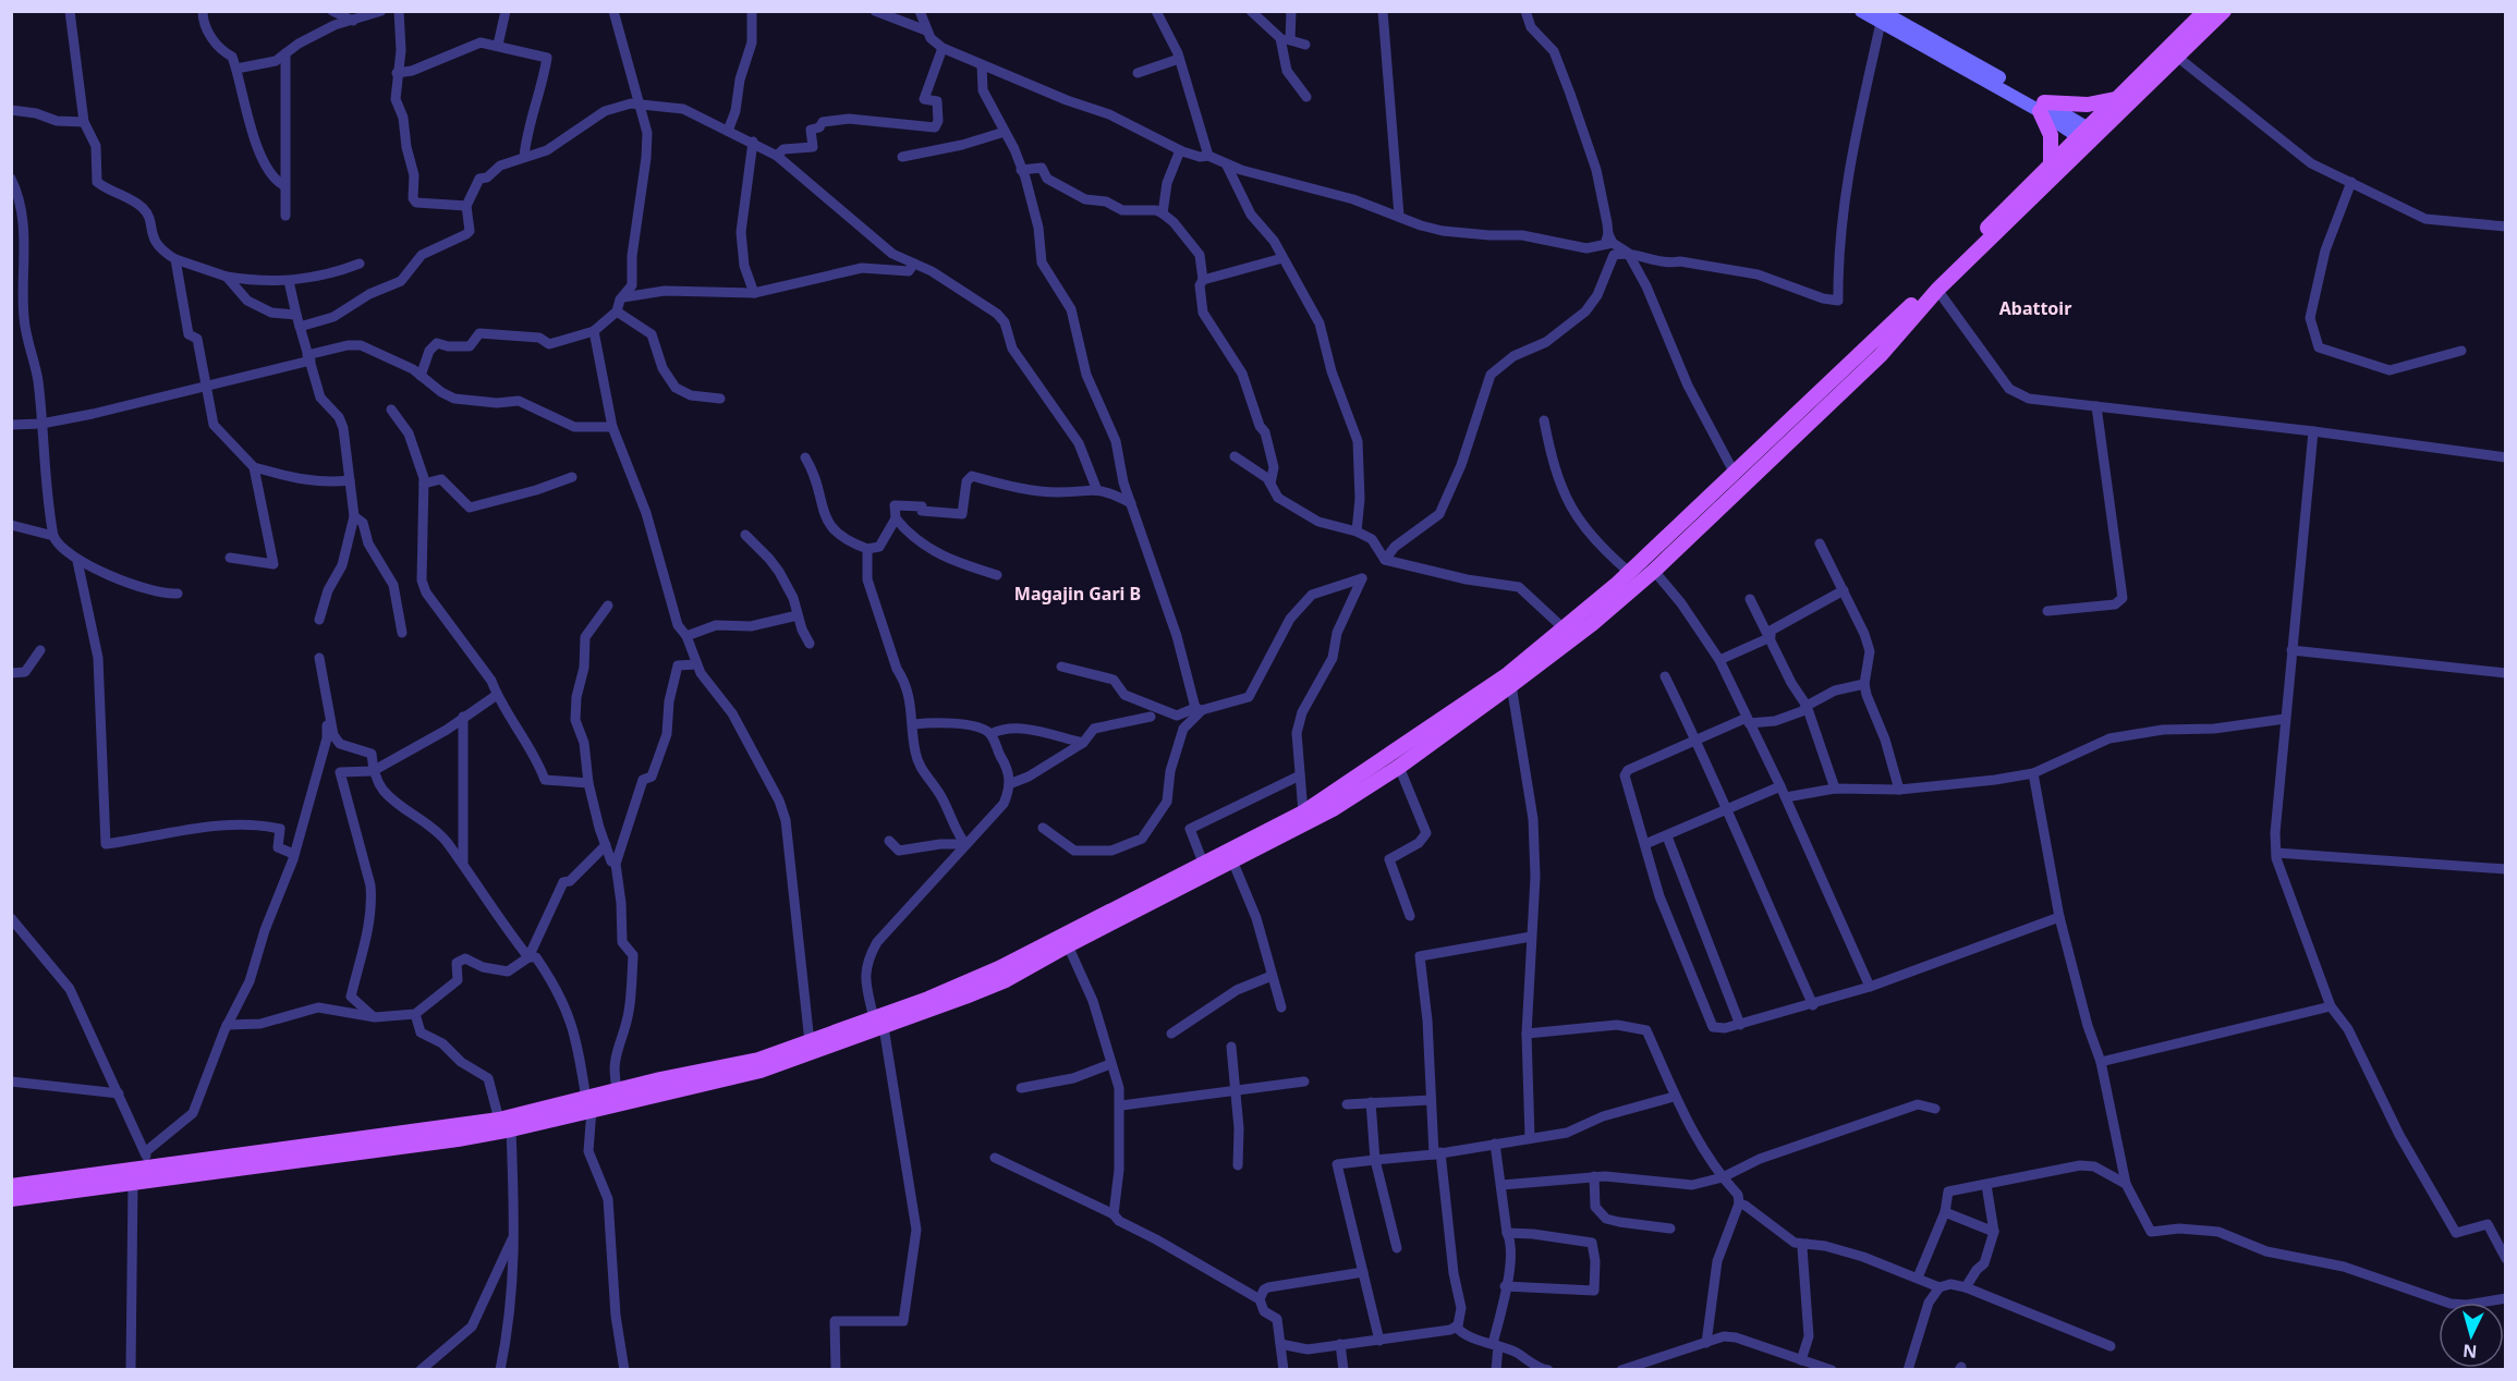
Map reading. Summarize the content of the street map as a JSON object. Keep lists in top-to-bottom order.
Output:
{
  "districts": ["Abattoir", "Magajin Gari B"],
  "north": "bottom"
}
